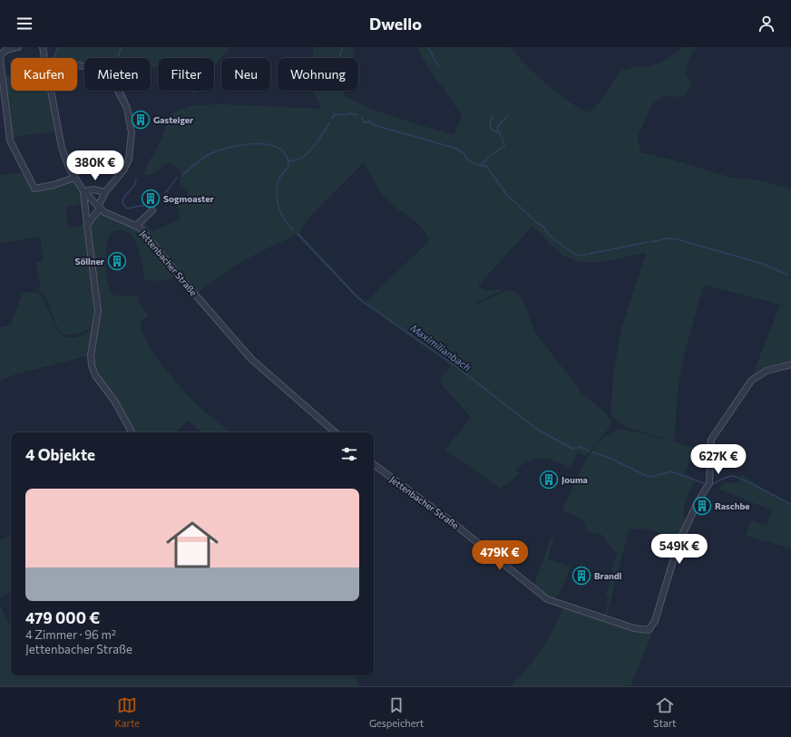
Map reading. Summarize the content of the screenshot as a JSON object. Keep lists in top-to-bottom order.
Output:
{
  "streets": {
    "street": ["Jettenbacher Straße"]
  },
  "water": ["Maximilianbach"],
  "places": {
    "building": [
      "Gasteiger",
      "Sogmoaster",
      "Söllner",
      "Jouma",
      "Raschbe",
      "Brandl"
    ]
  },
  "page": {
    "header": "Dwello",
    "chip": [
      "Kaufen",
      "Mieten",
      "Filter",
      "Neu",
      "Wohnung"
    ],
    "price": [
      "380K €",
      "627K €",
      "549K €",
      "479K €"
    ],
    "heading": "4 Objekte",
    "list": [
      {
        "name": "479 000 €",
        "note": "4 Zimmer · 96 m² · Jettenbacher Straße"
      }
    ],
    "tabs": ["Karte", "Gespeichert", "Start"]
  }
}
